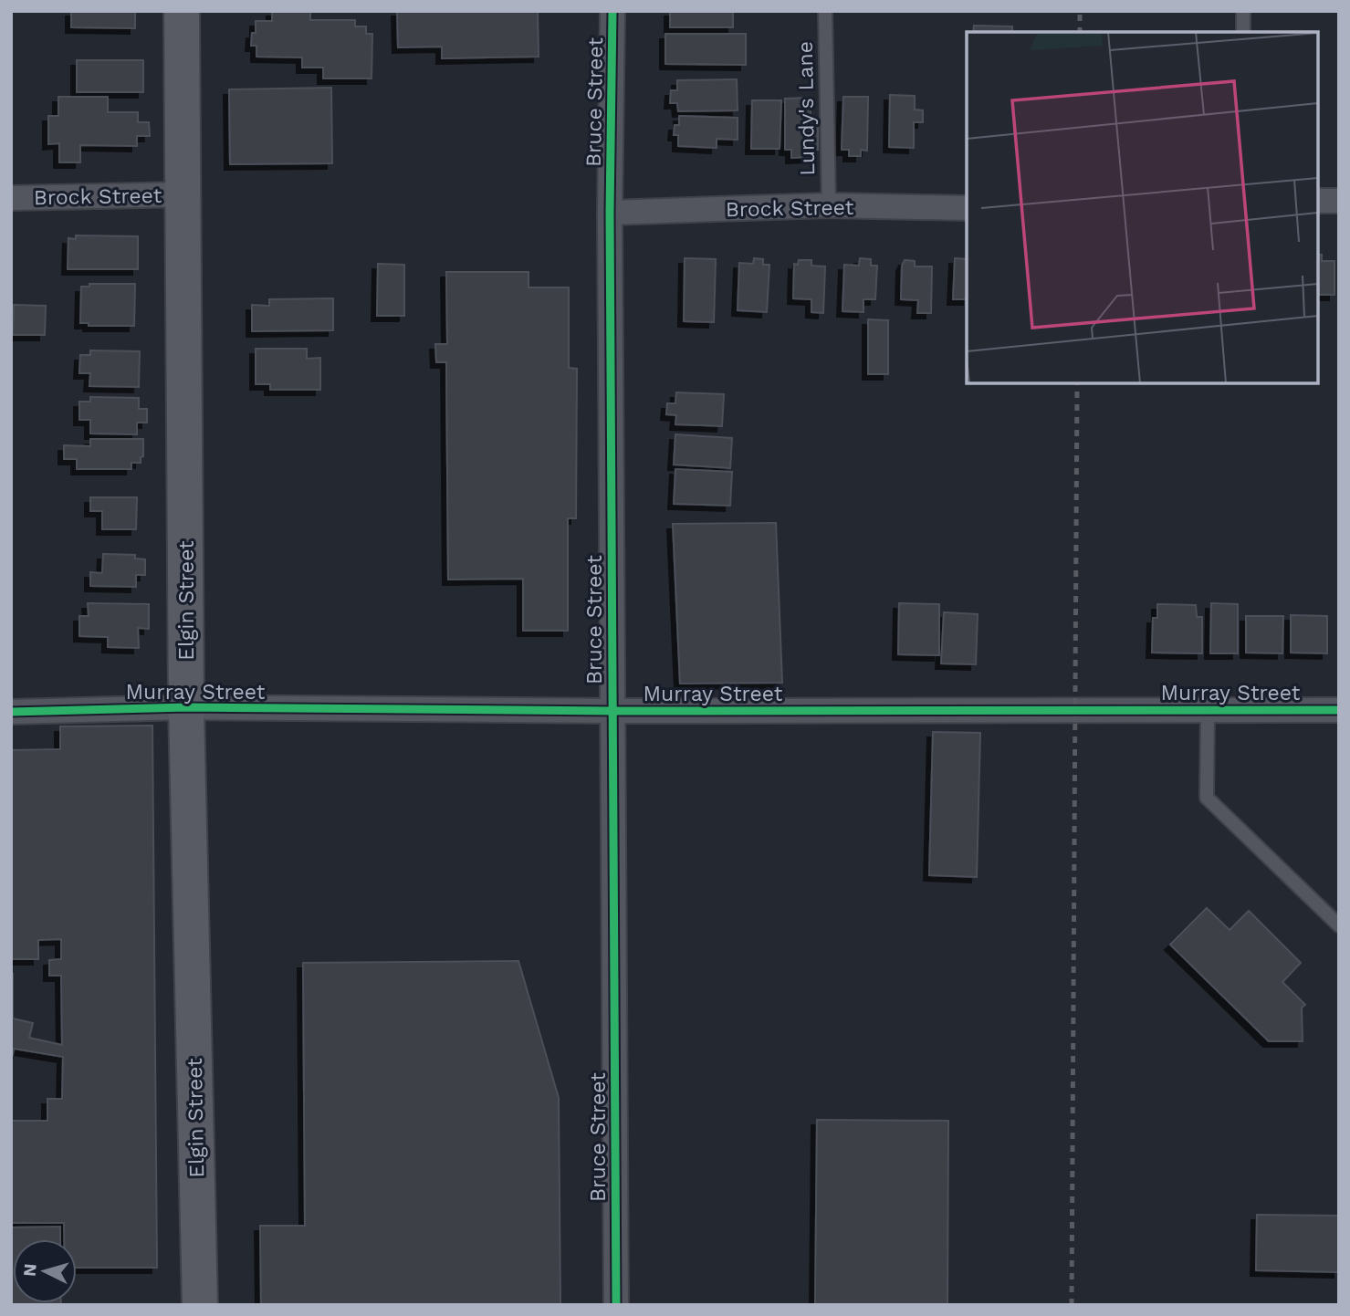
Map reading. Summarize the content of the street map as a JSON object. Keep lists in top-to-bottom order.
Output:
{
  "streets": {
    "main road": ["Elgin Street"],
    "street": ["Bruce Street", "Brock Street", "Murray Street"],
    "lane": ["Lundy's Lane"]
  },
  "crossings": [
    ["Bruce Street", "Brock Street"],
    ["Bruce Street", "Murray Street"],
    ["Lundy's Lane", "Brock Street"],
    ["Brock Street", "Elgin Street"],
    ["Elgin Street", "Murray Street"]
  ],
  "north": "left"
}
